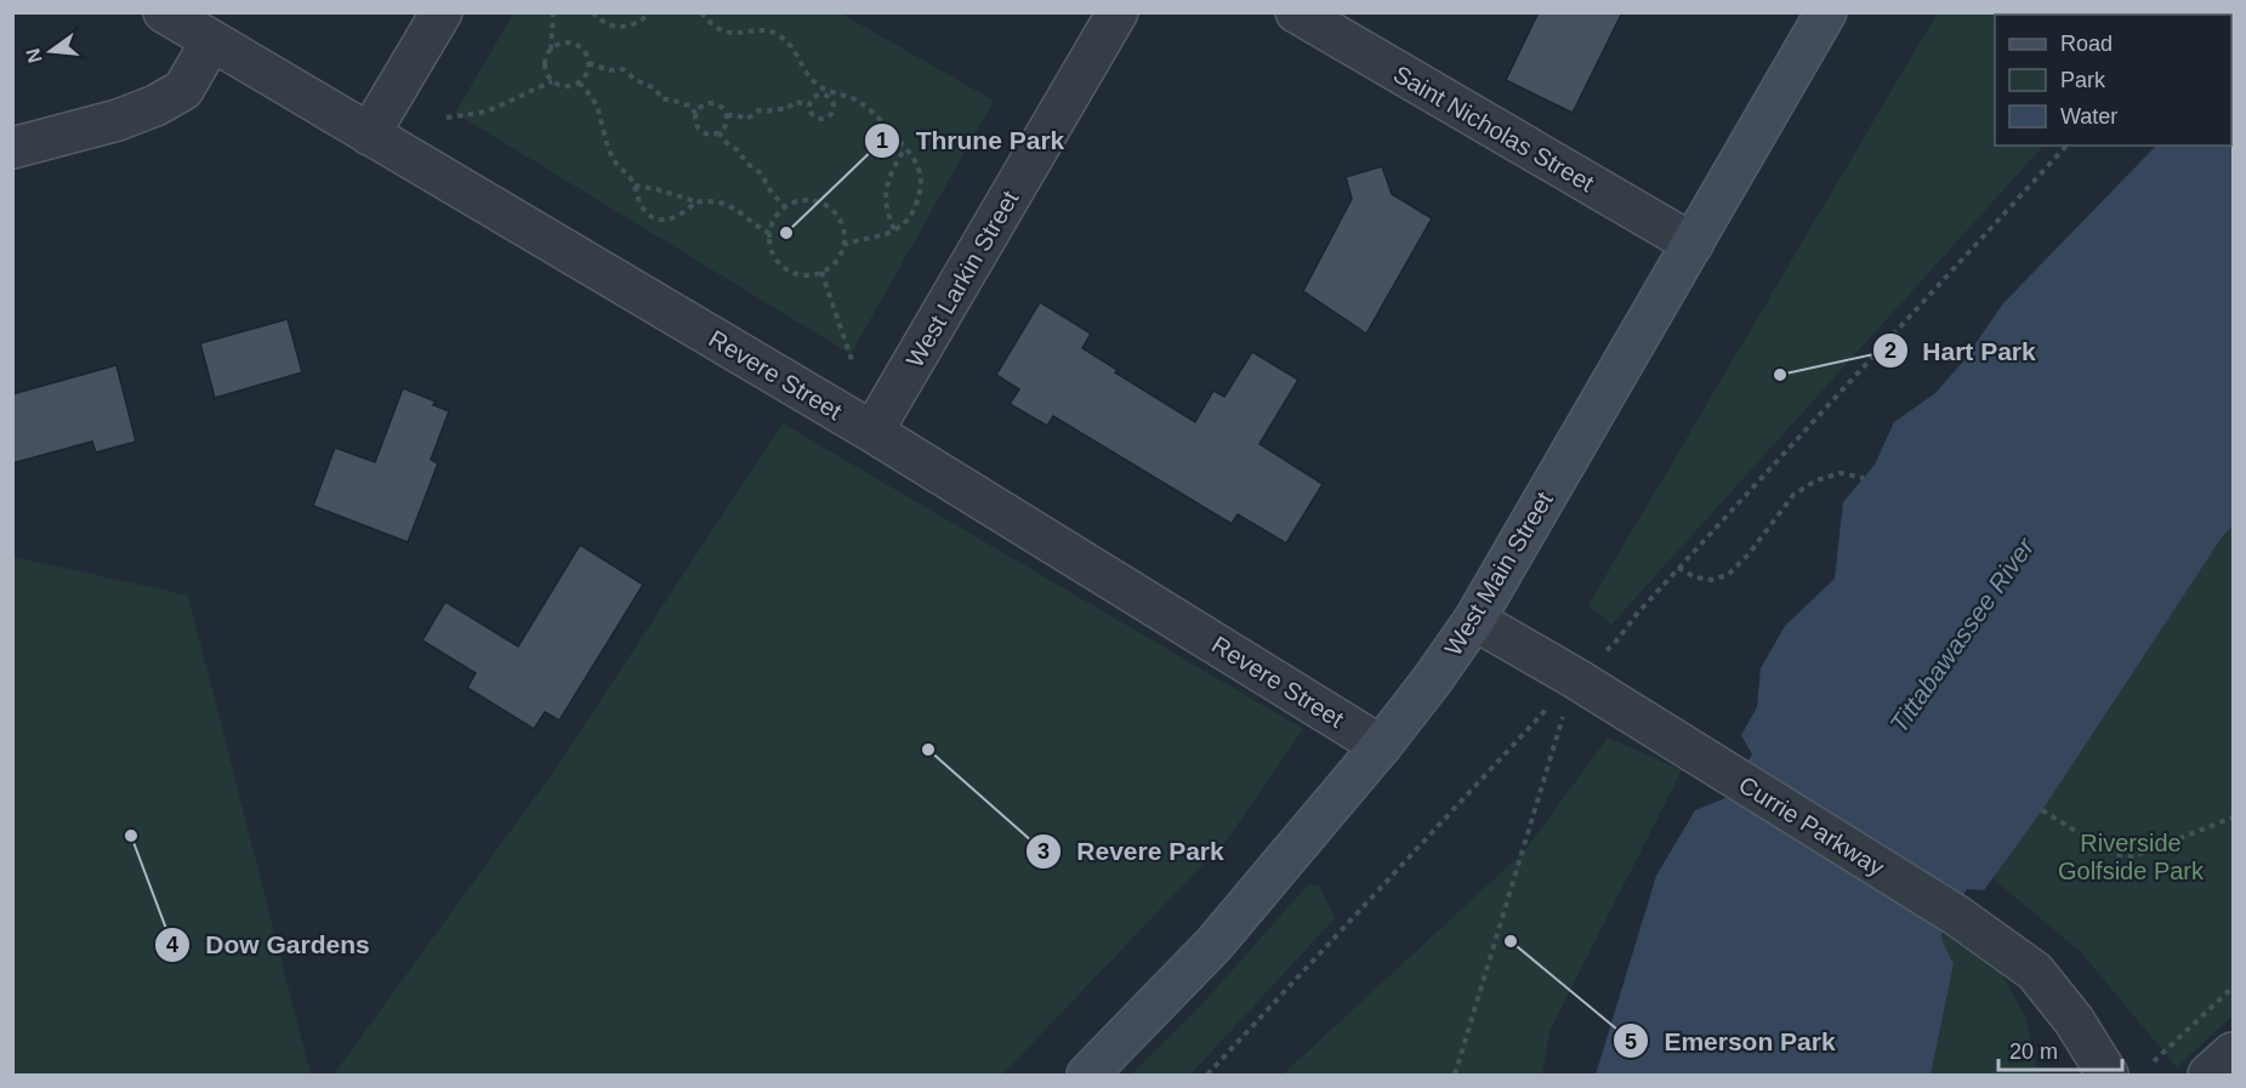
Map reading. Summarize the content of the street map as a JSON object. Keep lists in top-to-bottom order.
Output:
{
  "streets": {
    "street": [
      "Saint Nicholas Street",
      "West Larkin Street",
      "Revere Street",
      "West Main Street",
      "Currie Parkway"
    ]
  },
  "crossings": [
    ["Saint Nicholas Street", "West Main Street"],
    ["West Larkin Street", "Revere Street"],
    ["Revere Street", "West Main Street"],
    ["West Main Street", "Currie Parkway"]
  ],
  "water": ["Tittabawassee River"],
  "parks": ["Riverside Golfside Park"],
  "places": [
    "Thrune Park",
    "Hart Park",
    "Revere Park",
    "Dow Gardens",
    "Emerson Park"
  ],
  "legend": ["Road", "Park", "Water"],
  "scale_bar": "20 m",
  "north": "left"
}
